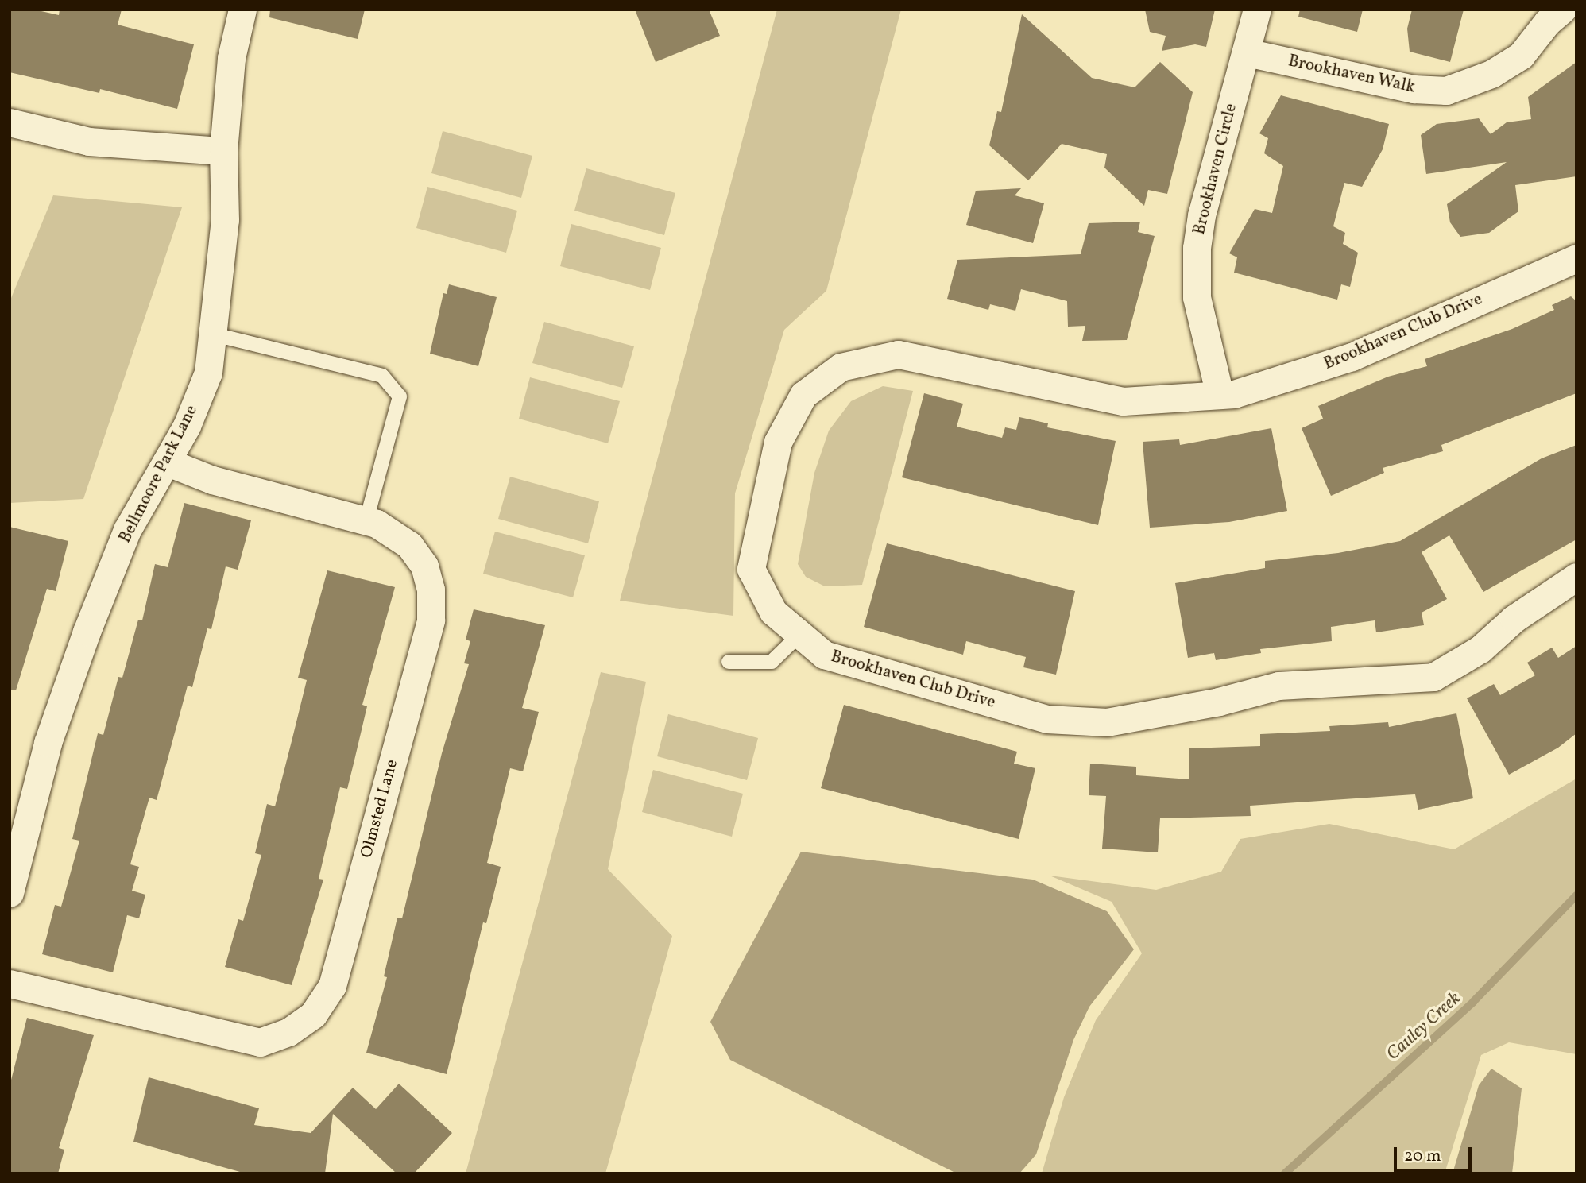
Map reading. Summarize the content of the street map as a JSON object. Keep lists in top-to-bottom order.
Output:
{
  "streets": {
    "street": [
      "Brookhaven Walk",
      "Brookhaven Circle",
      "Brookhaven Club Drive",
      "Bellmoore Park Lane",
      "Olmsted Lane"
    ]
  },
  "crossings": [
    ["Brookhaven Walk", "Brookhaven Circle"],
    ["Brookhaven Circle", "Brookhaven Club Drive"],
    ["Bellmoore Park Lane", "Olmsted Lane"]
  ],
  "water": ["Cauley Creek"],
  "scale_bar": "20 m"
}
